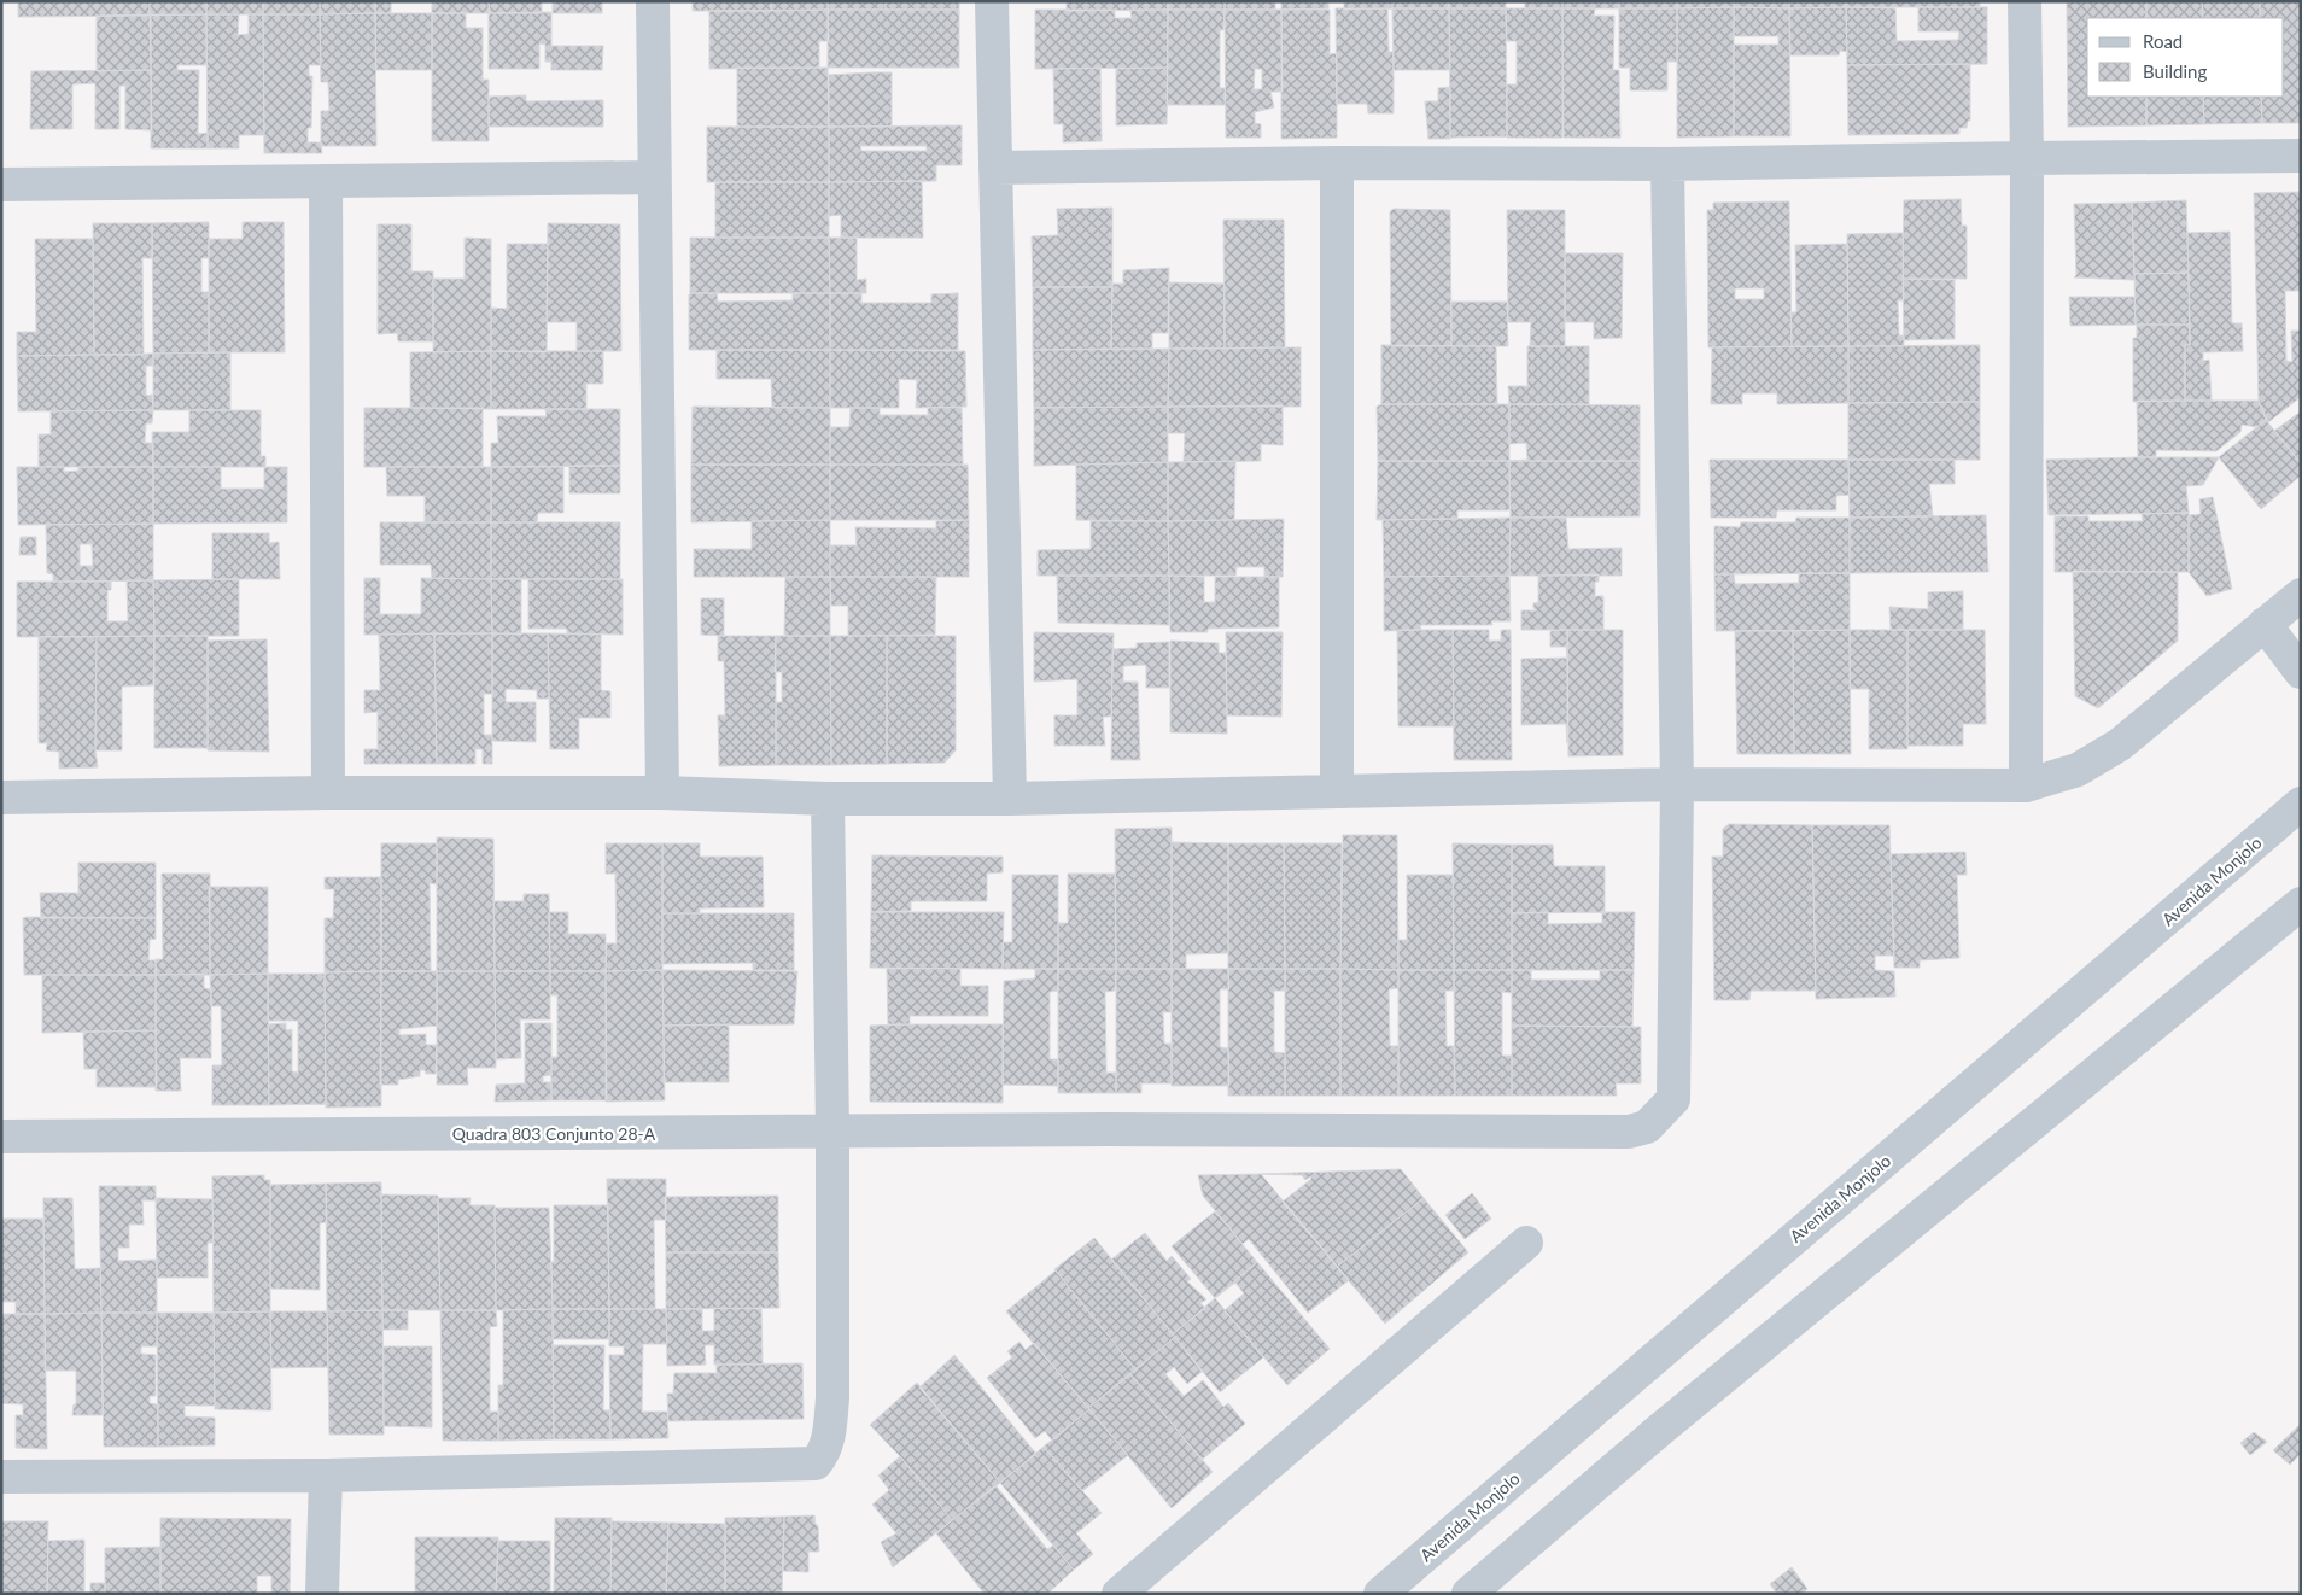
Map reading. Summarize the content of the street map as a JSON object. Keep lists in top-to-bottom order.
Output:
{
  "streets": {
    "street": ["Avenida Monjolo", "Quadra 803 Conjunto 28-A"]
  },
  "legend": ["Road", "Building"]
}
